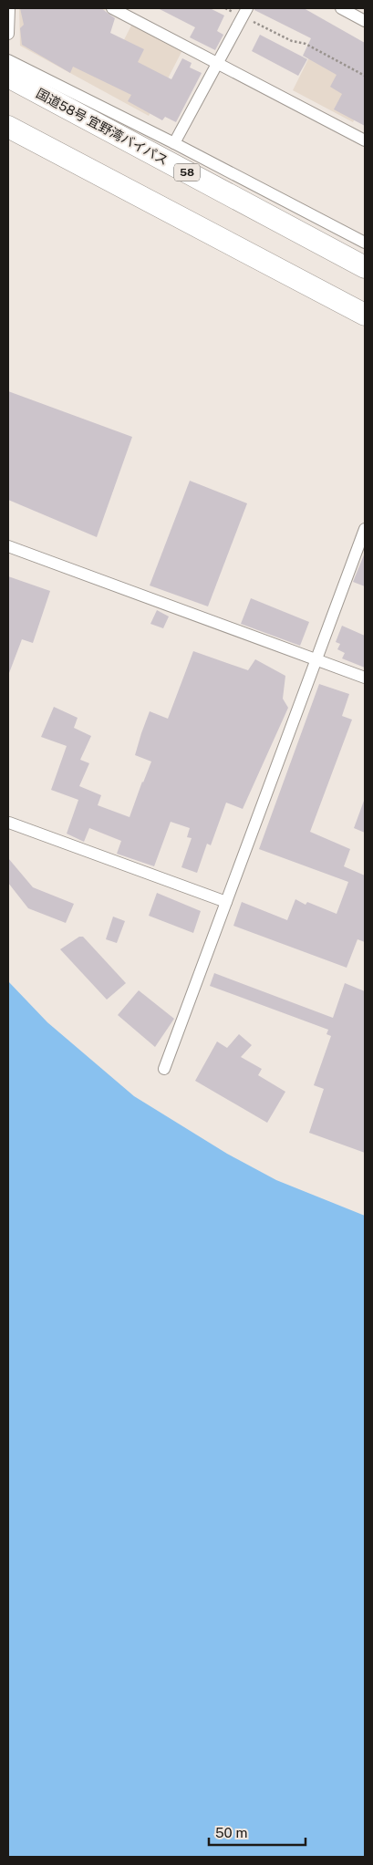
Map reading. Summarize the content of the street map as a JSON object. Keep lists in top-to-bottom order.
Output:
{
  "streets": {
    "highway": ["国道58号 宜野湾バイパス", "58"]
  },
  "scale_bar": "50 m"
}
